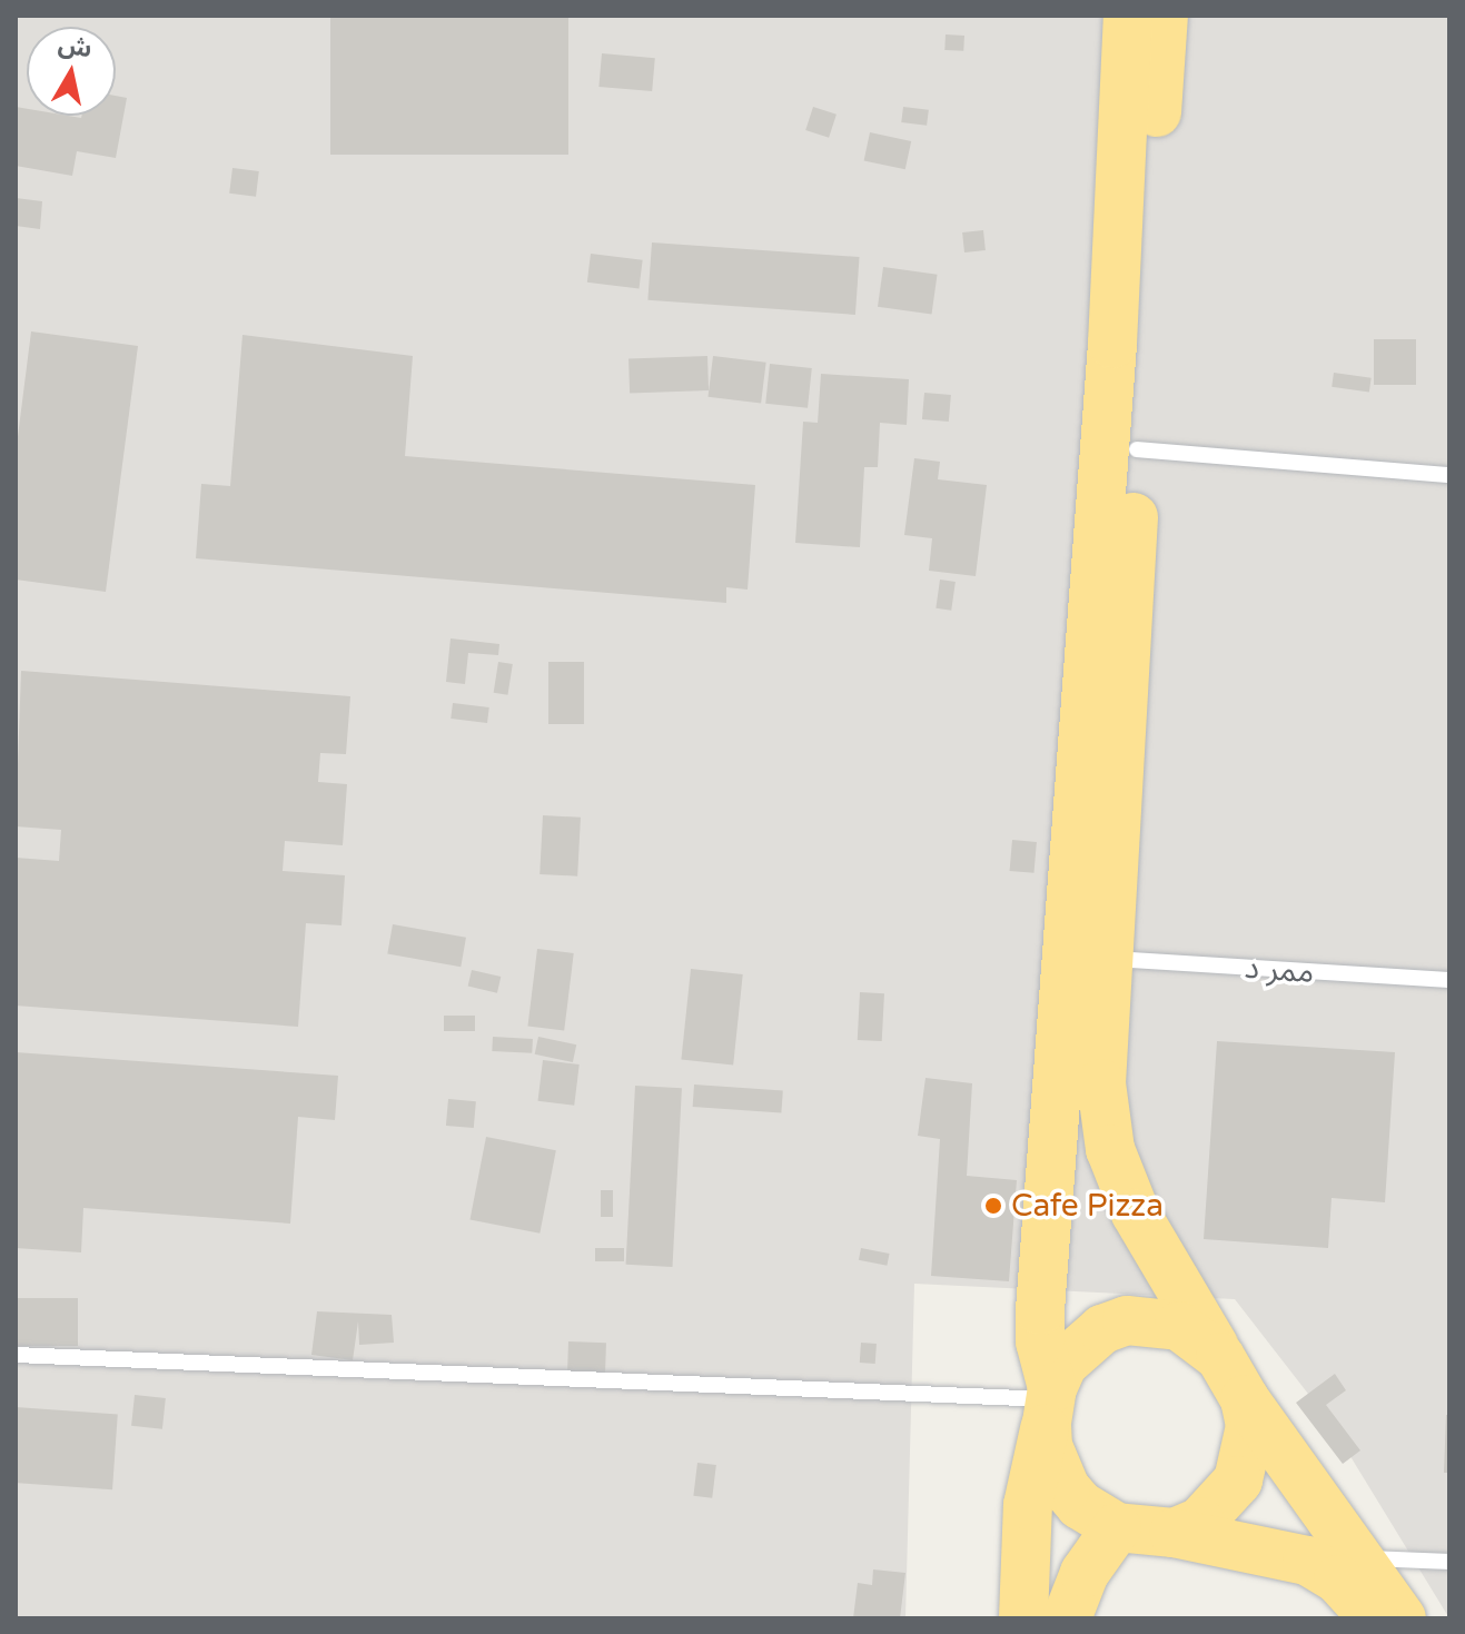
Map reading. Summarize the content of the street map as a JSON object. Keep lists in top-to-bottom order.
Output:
{
  "streets": {
    "lane": ["ممر د"]
  },
  "places": ["Cafe Pizza"],
  "north": "top"
}
